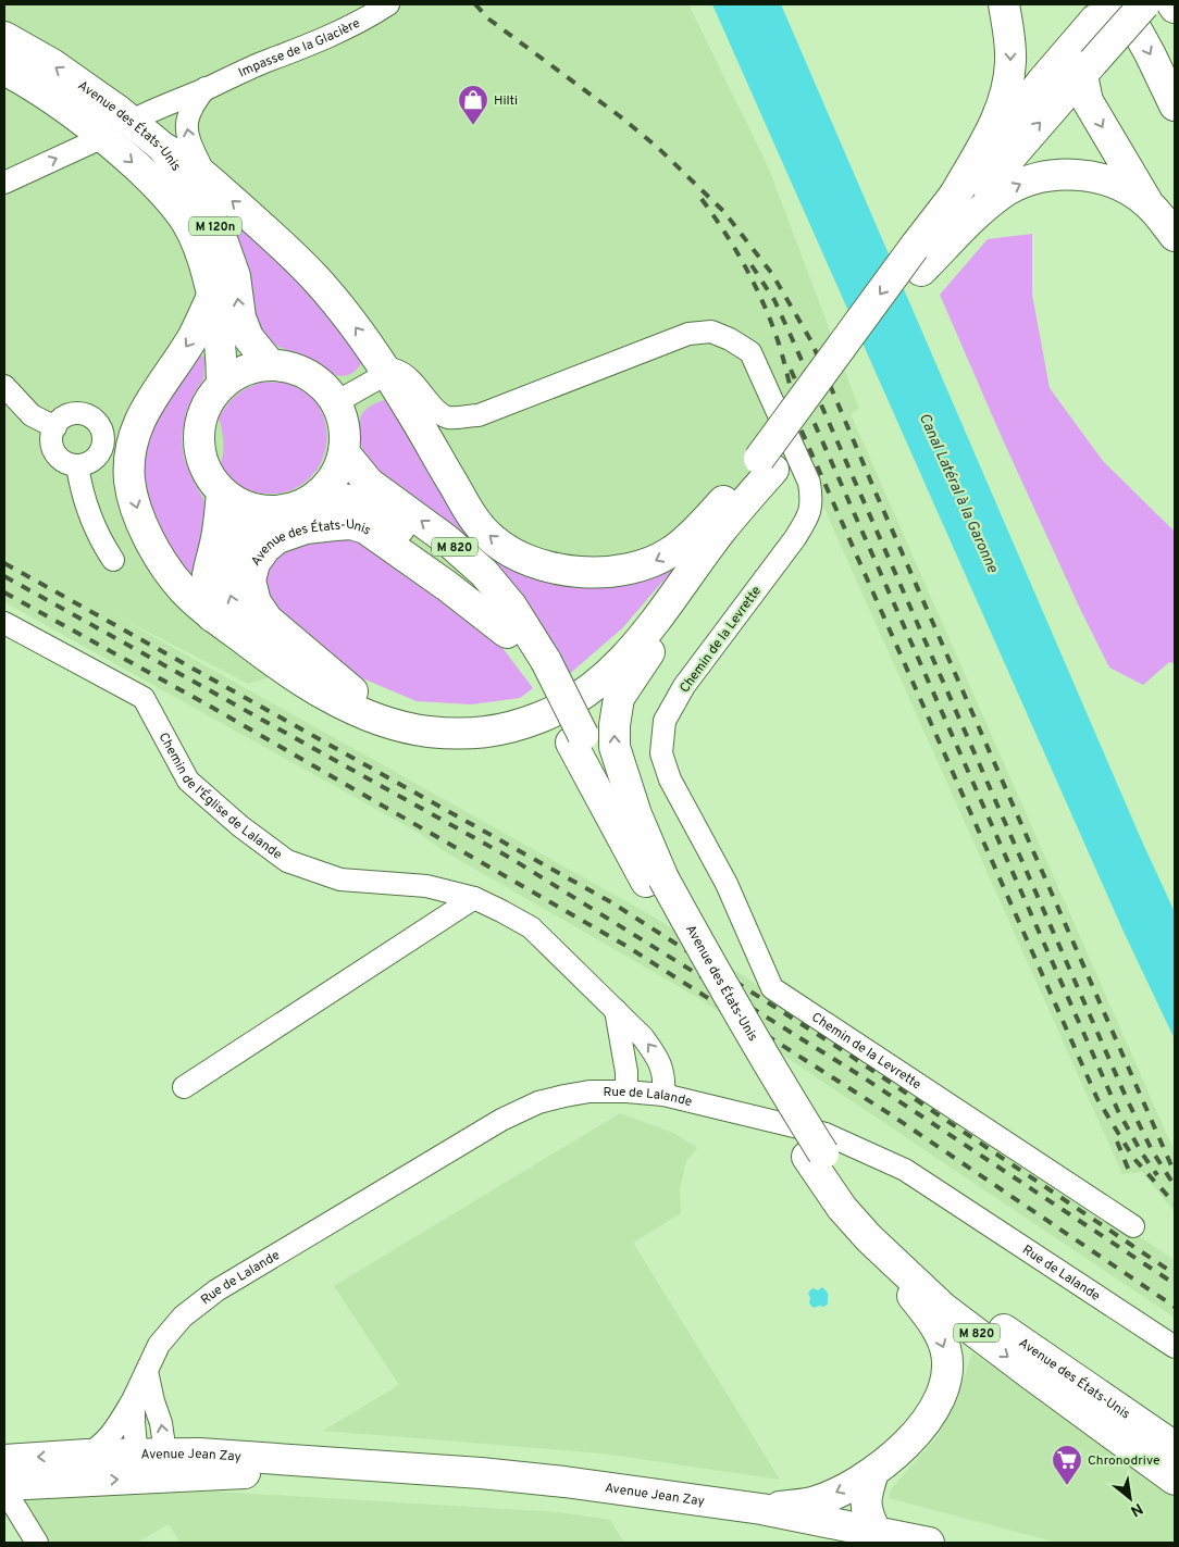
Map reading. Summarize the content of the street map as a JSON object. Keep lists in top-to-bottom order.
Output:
{
  "streets": {
    "main road": [
      "Avenue des États-Unis",
      "M 120n",
      "M 820",
      "Avenue Jean Zay"
    ],
    "street": [
      "Impasse de la Glacière",
      "Chemin de la Levrette",
      "Chemin de l'Église de Lalande",
      "Rue de Lalande"
    ]
  },
  "crossings": [
    ["Impasse de la Glacière", "Avenue des États-Unis"],
    ["Chemin de l'Église de Lalande", "Rue de Lalande"],
    ["Rue de Lalande", "Avenue Jean Zay"]
  ],
  "water": ["Canal Latéral à la Garonne"],
  "places": {
    "shop": ["Hilti"],
    "supermarket": ["Chronodrive"]
  },
  "north": "bottom right"
}
